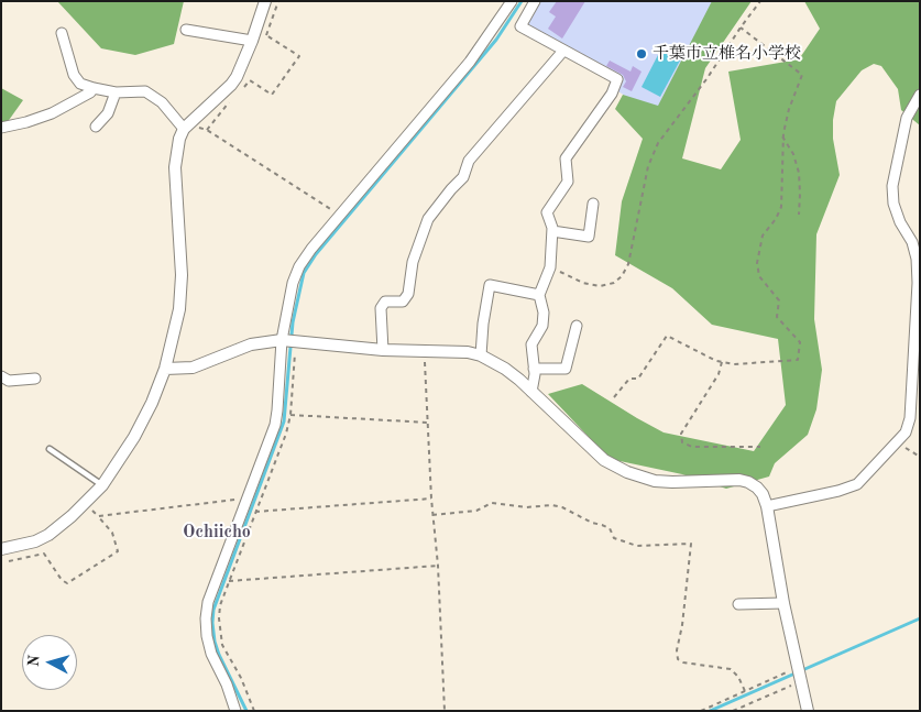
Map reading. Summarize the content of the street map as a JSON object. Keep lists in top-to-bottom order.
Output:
{
  "districts": ["Ochiicho"],
  "places": ["千葉市立椎名小学校"],
  "north": "left"
}
